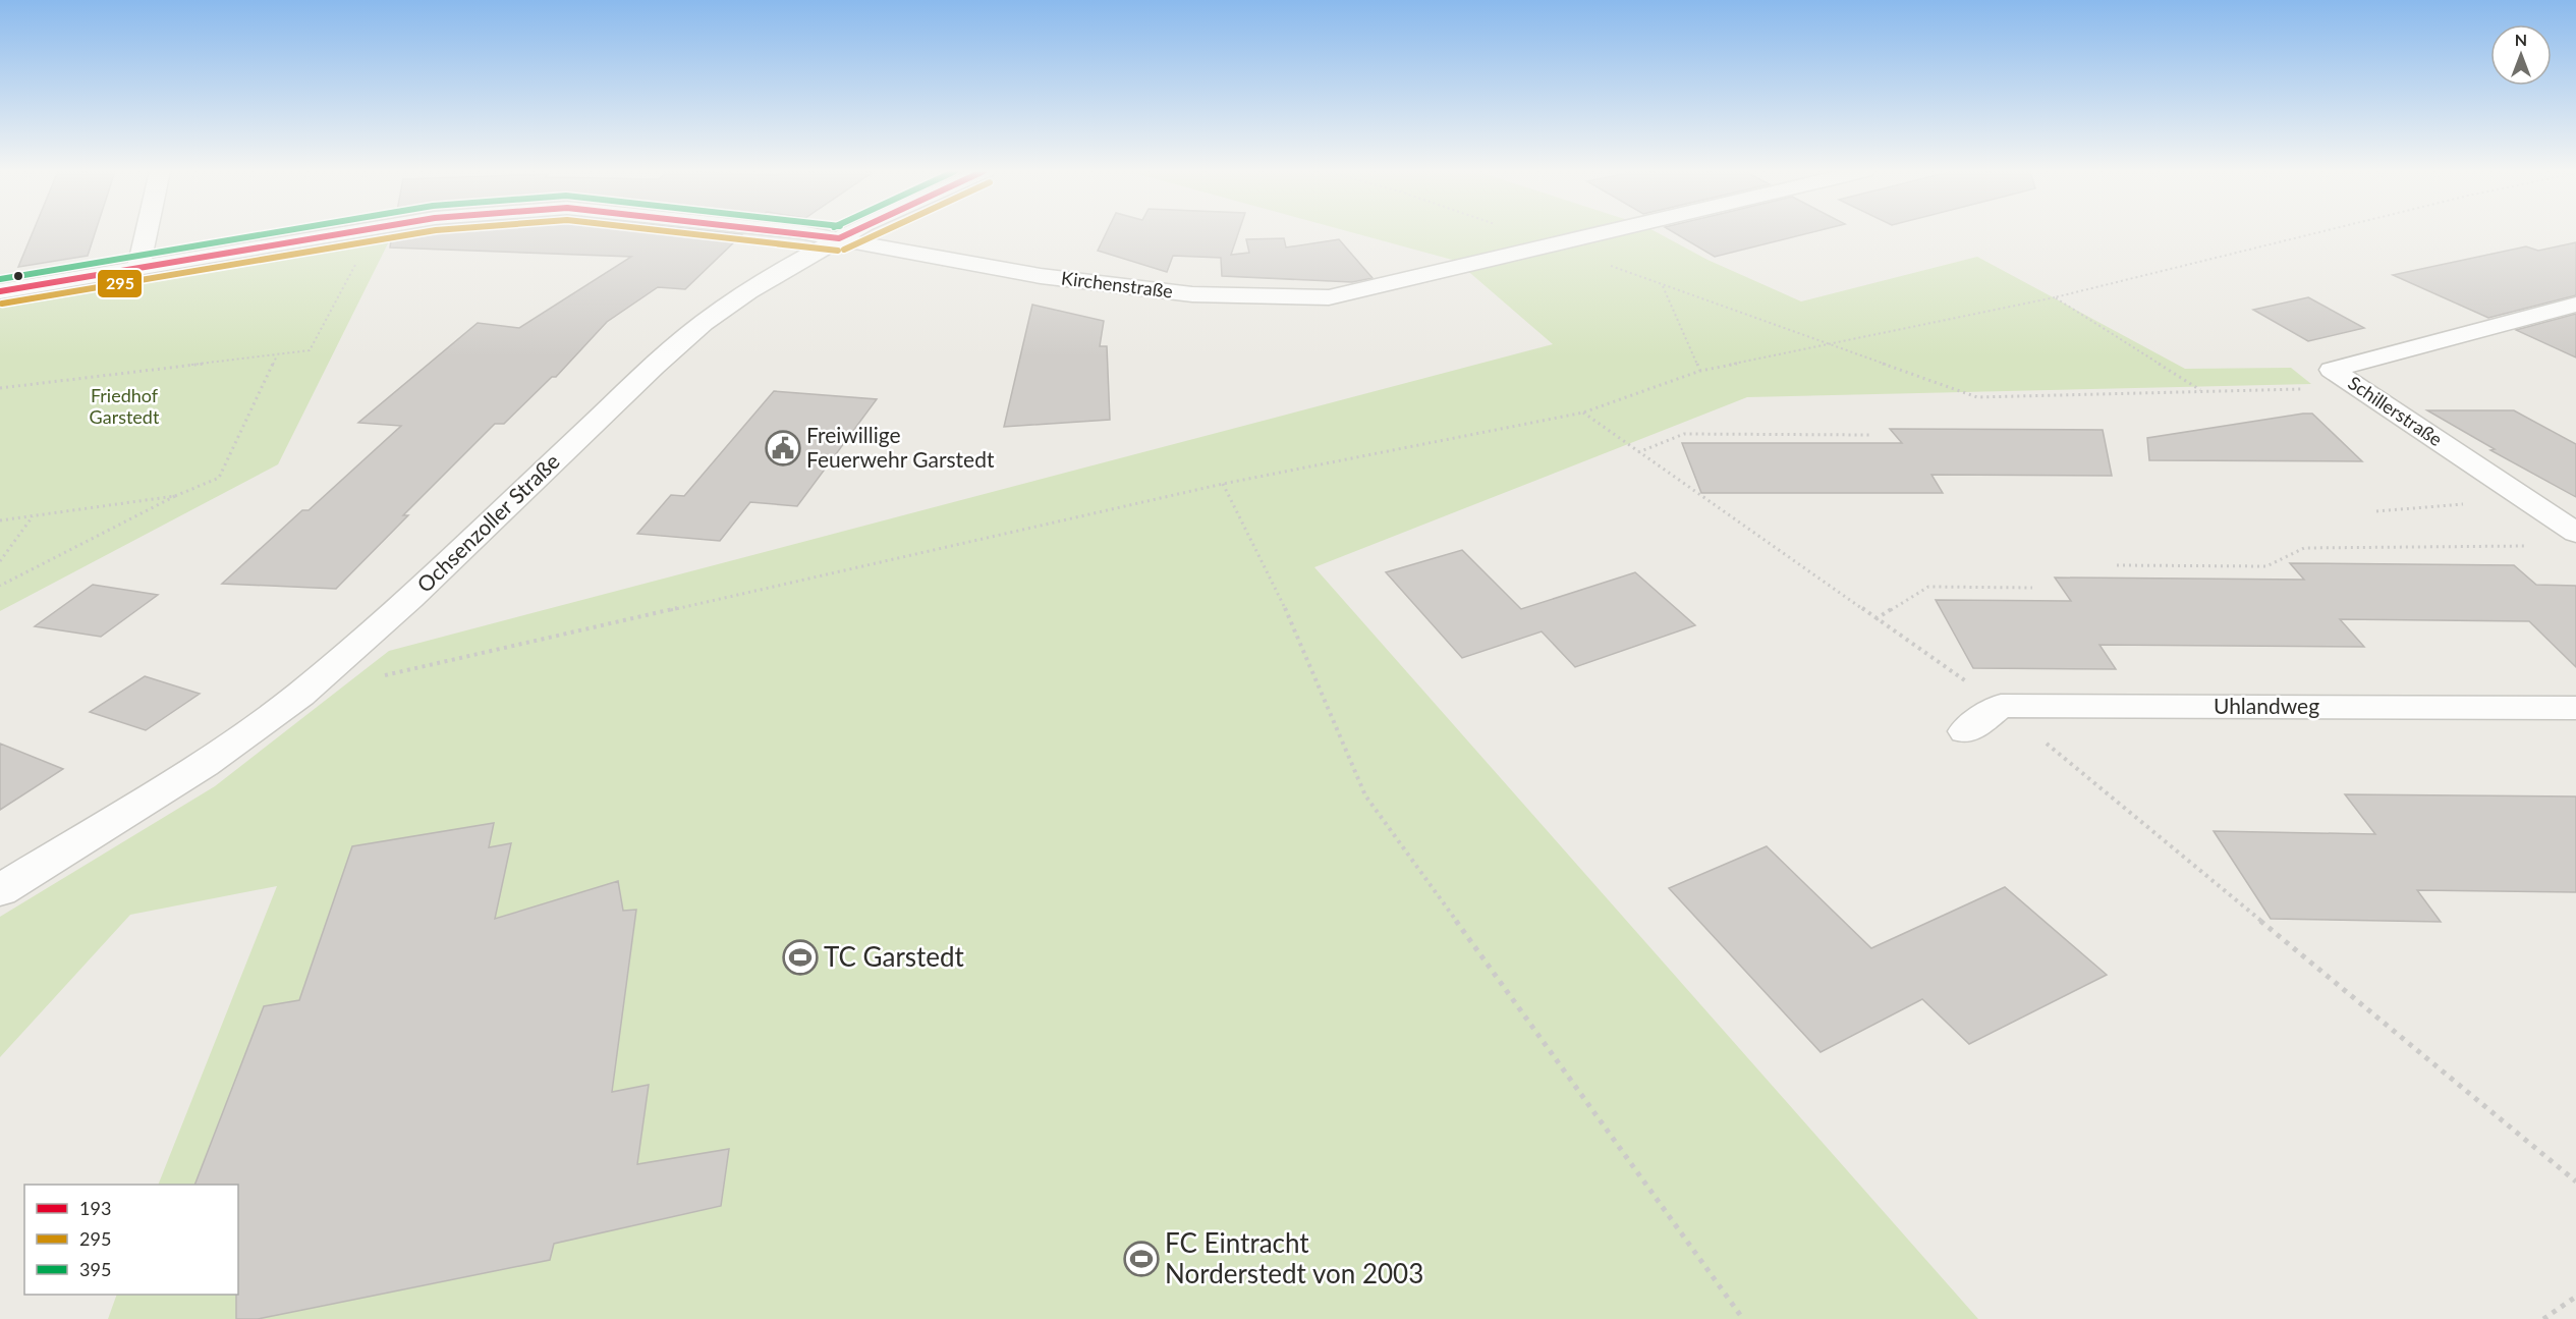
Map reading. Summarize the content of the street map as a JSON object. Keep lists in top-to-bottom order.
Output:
{
  "streets": {
    "street": [
      "Kirchenstraße",
      "Schillerstraße",
      "Ochsenzoller Straße",
      "Uhlandweg"
    ]
  },
  "crossings": [
    ["Kirchenstraße", "Ochsenzoller Straße"]
  ],
  "parks": ["Friedhof Garstedt"],
  "places": {
    "public building": ["Freiwillige Feuerwehr Garstedt"],
    "sports": ["TC Garstedt", "FC Eintracht Norderstedt von 2003"]
  },
  "lines": ["transit line 193", "transit line 295", "transit line 395"],
  "legend": ["193", "295", "395"],
  "north": "top"
}
